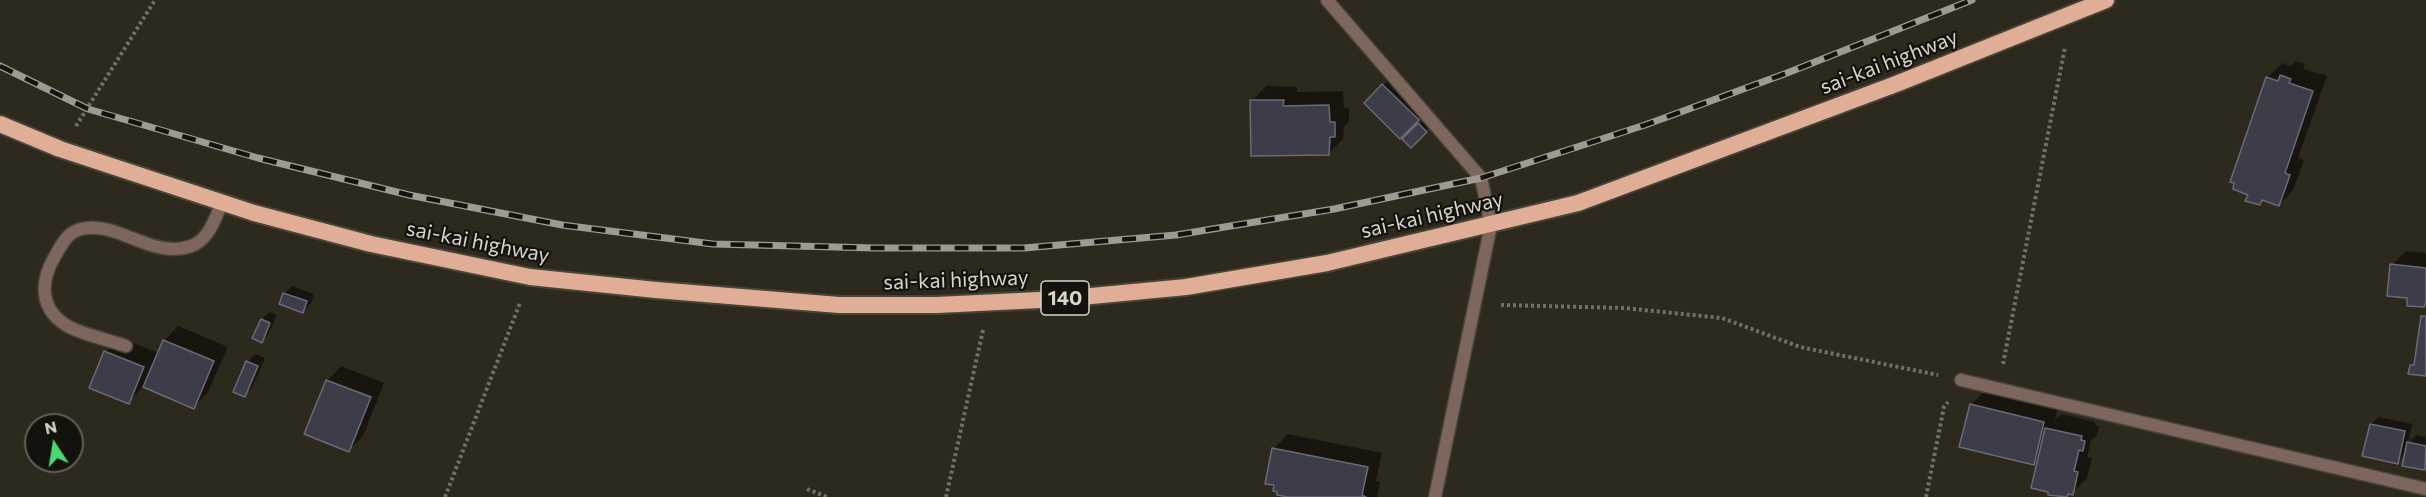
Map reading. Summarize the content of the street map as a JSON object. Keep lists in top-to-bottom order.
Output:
{
  "streets": {
    "highway": ["sai-kai highway", "140"]
  },
  "north": "top"
}
